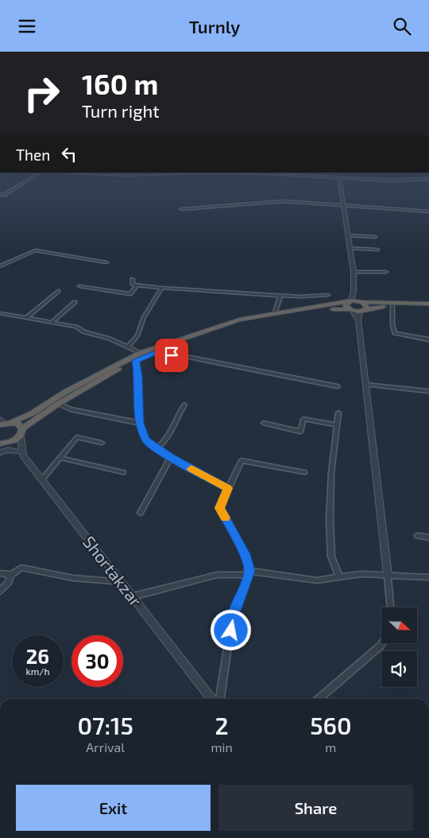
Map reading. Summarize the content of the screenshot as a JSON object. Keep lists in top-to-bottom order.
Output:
{
  "streets": {
    "street": ["Shortakzar"]
  },
  "north": "right",
  "page": {
    "header": "Turnly",
    "turn": ["160 m", "Turn right"],
    "then": "Then",
    "speed": "26 km/h",
    "limit": "30",
    "eta": [
      "07:15",
      "Arrival",
      "2",
      "min",
      "560",
      "m"
    ],
    "buttons": ["Exit", "Share"]
  }
}
